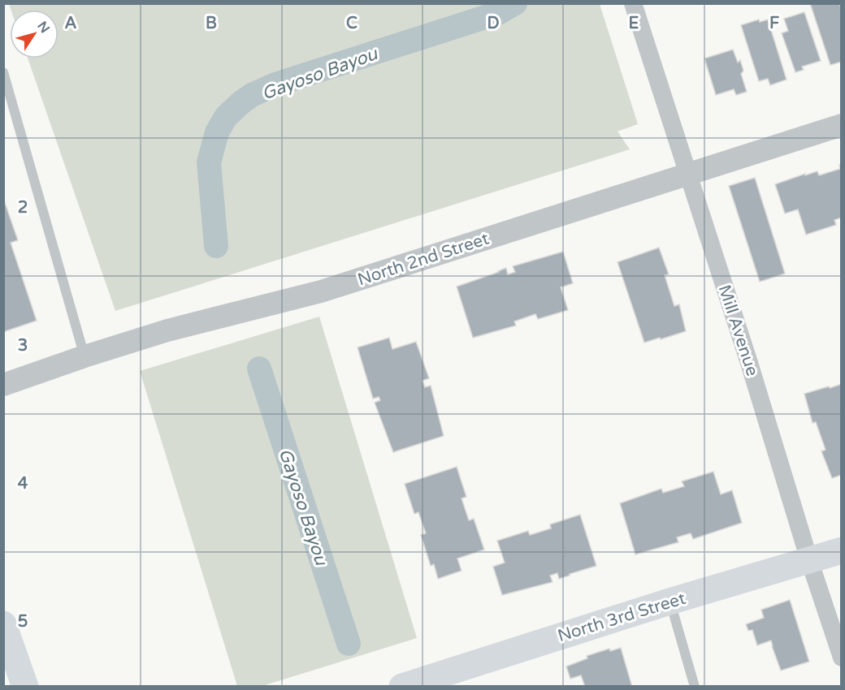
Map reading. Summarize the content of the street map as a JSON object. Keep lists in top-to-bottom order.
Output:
{
  "streets": {
    "main road": ["North 3rd Street"],
    "street": ["North 2nd Street", "Mill Avenue"]
  },
  "crossings": [
    ["North 2nd Street", "Mill Avenue"],
    ["Mill Avenue", "North 3rd Street"]
  ],
  "water": ["Gayoso Bayou"],
  "north": "top right",
  "grid": {
    "columns": [
      "A",
      "B",
      "C",
      "D",
      "E",
      "F"
    ],
    "rows": [
      "2",
      "3",
      "4",
      "5"
    ]
  }
}
